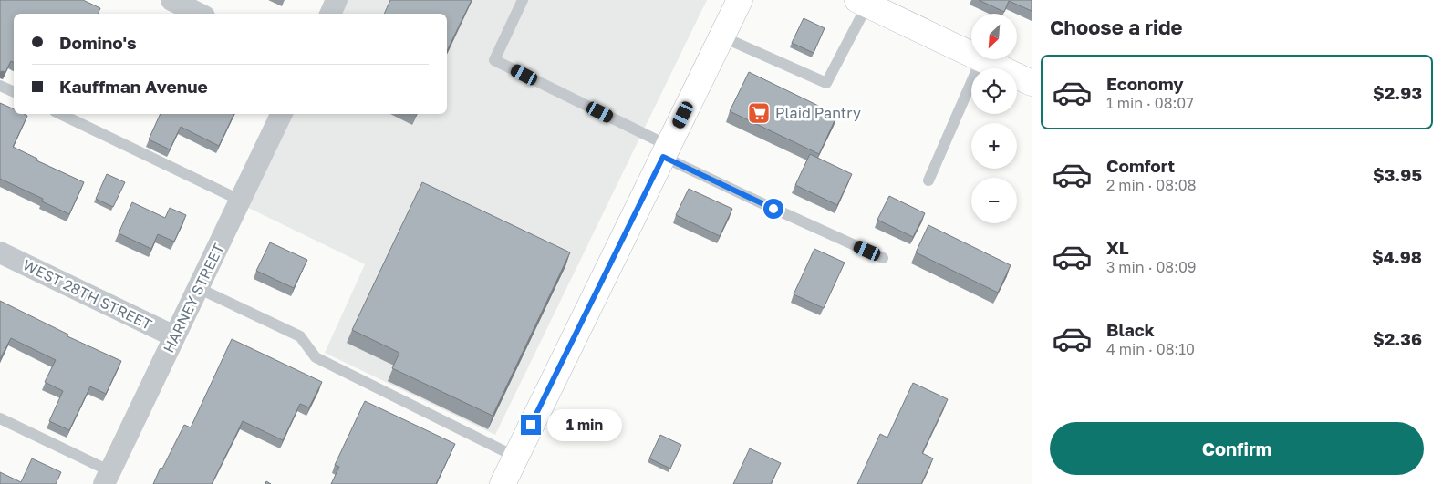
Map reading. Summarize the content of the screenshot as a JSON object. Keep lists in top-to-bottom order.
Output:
{
  "streets": {
    "street": ["WEST 28TH STREET", "HARNEY STREET"]
  },
  "crossings": [
    ["WEST 28TH STREET", "HARNEY STREET"]
  ],
  "places": {
    "supermarket": ["Plaid Pantry"]
  },
  "north": "bottom left",
  "page": {
    "heading": "Choose a ride",
    "map_buttons": ["+", "−"],
    "banner": ["Domino's", "Kauffman Avenue"],
    "list": [
      {
        "name": "Economy",
        "note": "1 min · 08:07",
        "value": "$2.93"
      },
      {
        "name": "Comfort",
        "note": "2 min · 08:08",
        "value": "$3.95"
      },
      {
        "name": "XL",
        "note": "3 min · 08:09",
        "value": "$4.98"
      },
      {
        "name": "Black",
        "note": "4 min · 08:10",
        "value": "$2.36"
      }
    ],
    "bubble": "1 min",
    "buttons": "Confirm"
  }
}
